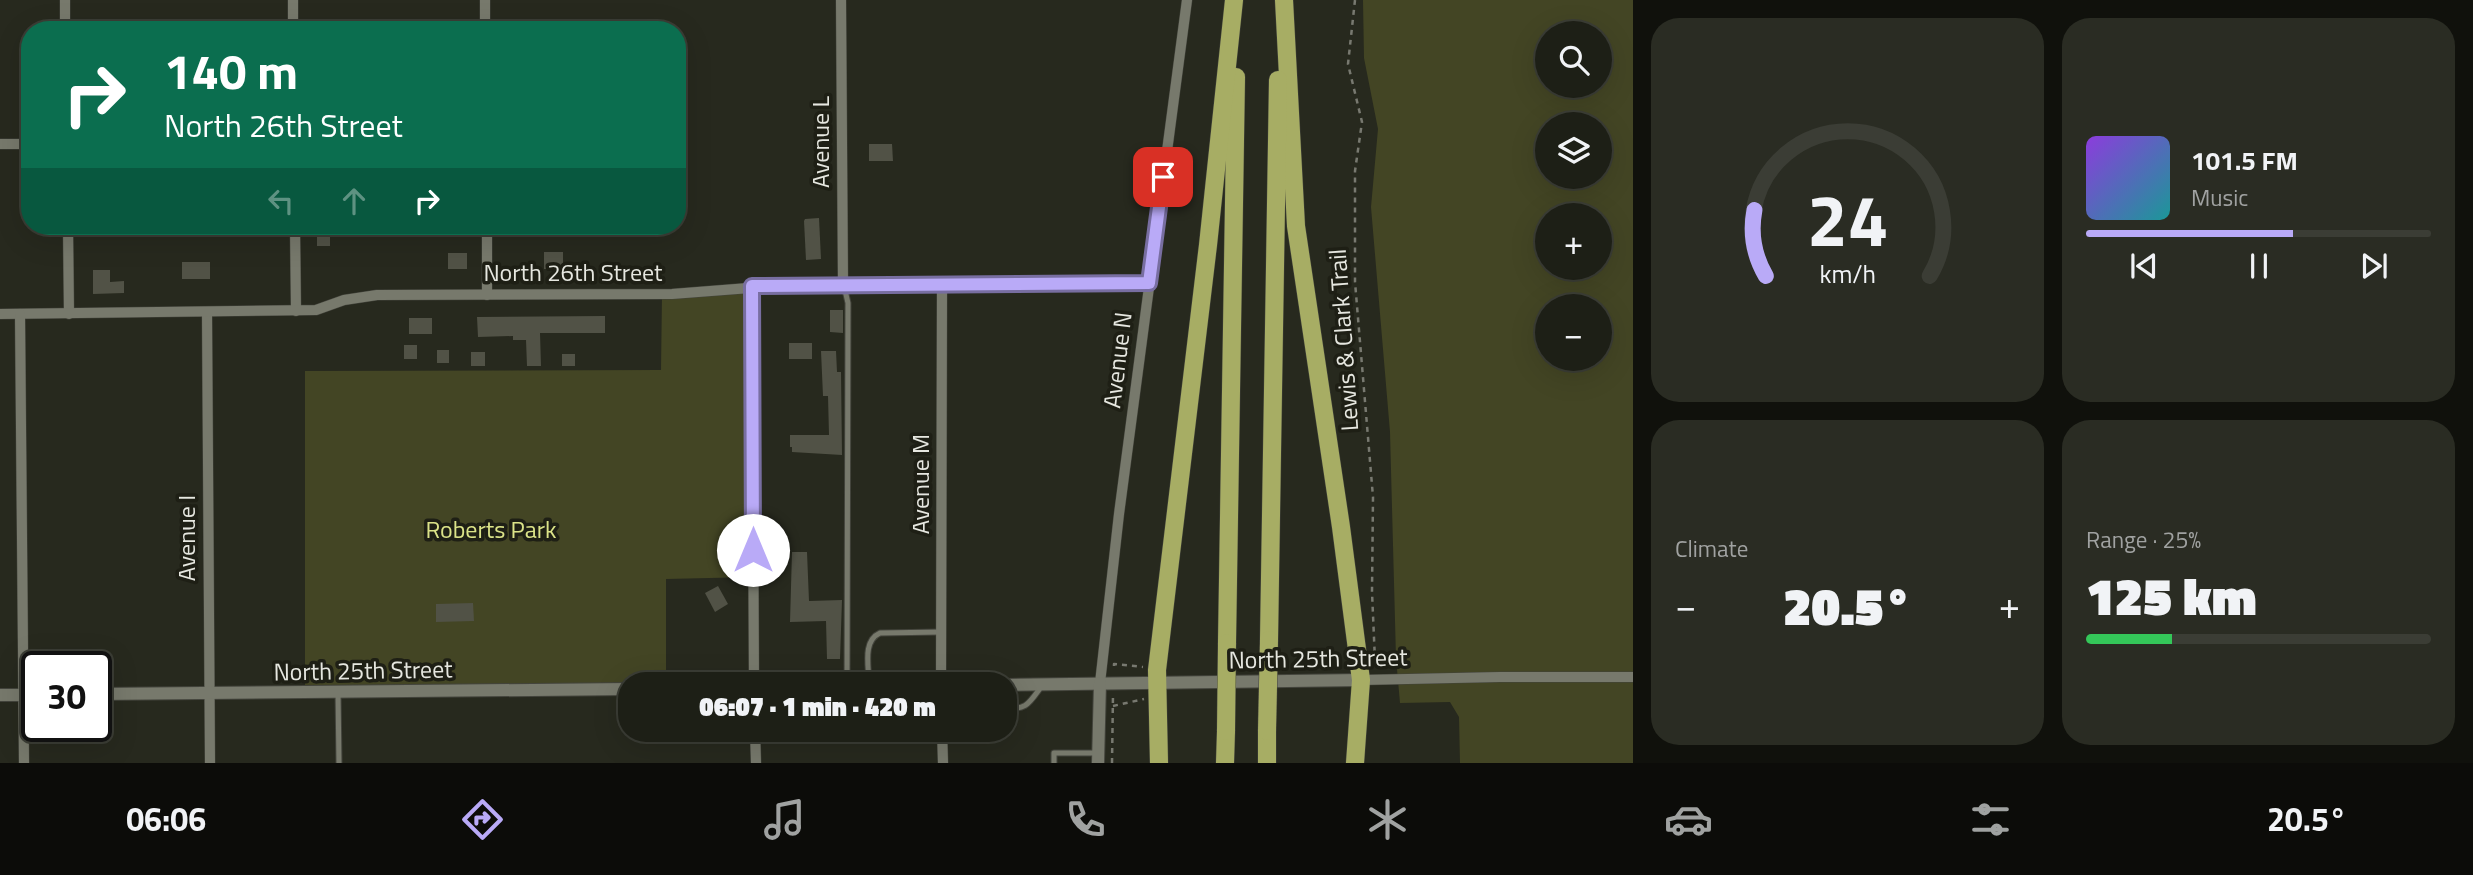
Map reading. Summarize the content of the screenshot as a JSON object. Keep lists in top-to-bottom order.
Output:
{
  "streets": {
    "street": [
      "Avenue L",
      "North 26th Street",
      "Avenue N",
      "Avenue M",
      "Avenue I",
      "North 25th Street"
    ],
    "path": ["Lewis & Clark Trail"]
  },
  "crossings": [
    ["Avenue L", "North 26th Street"],
    ["North 26th Street", "Avenue N"],
    ["North 26th Street", "Avenue M"],
    ["North 26th Street", "Avenue I"],
    ["Lewis & Clark Trail", "North 25th Street"],
    ["Avenue N", "North 25th Street"],
    ["Avenue I", "North 25th Street"]
  ],
  "parks": ["Roberts Park"],
  "page": {
    "map_buttons": ["+", "−"],
    "turn": ["140 m", "North 26th Street"],
    "song": ["101.5 FM", "Music"],
    "tile": [
      "Climate",
      ["Range · 25%", "125 km"]
    ],
    "heat": ["−", "20.5°", "+"],
    "limit": "30",
    "trip": "06:07 · 1 min · 420 m",
    "tabs": ["06:06", "20.5°"],
    "gauge": ["24", "km/h"]
  }
}
